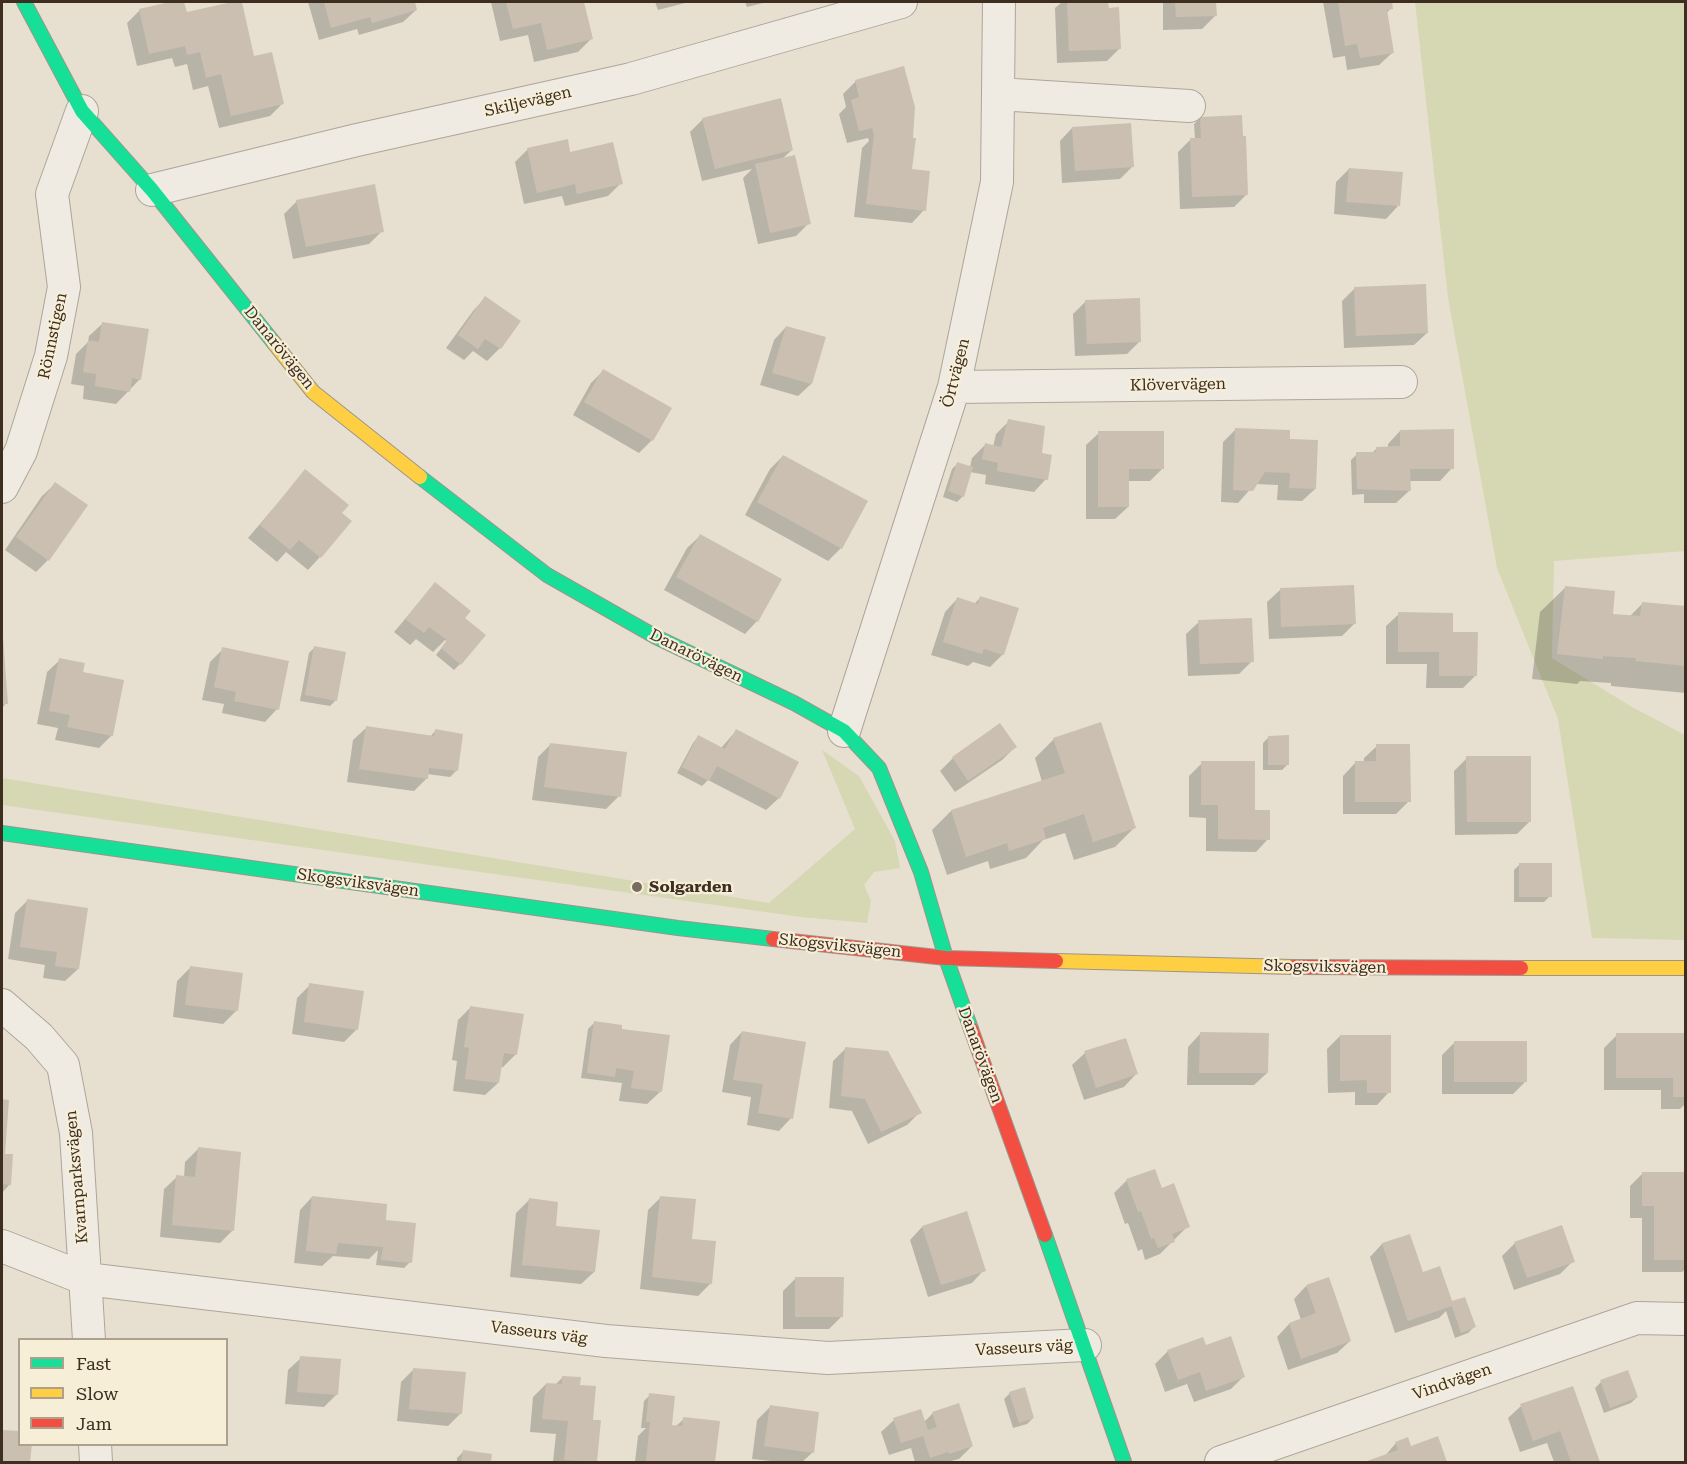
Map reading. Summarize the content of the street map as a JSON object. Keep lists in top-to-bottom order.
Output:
{
  "streets": {
    "street": [
      "Skiljevägen",
      "Rönnstigen",
      "Danarövägen",
      "Örtvägen",
      "Klövervägen",
      "Skogsviksvägen",
      "Kvarnparksvägen",
      "Vasseurs väg",
      "Vindvägen"
    ]
  },
  "crossings": [
    ["Skiljevägen", "Danarövägen"],
    ["Rönnstigen", "Danarövägen"],
    ["Danarövägen", "Örtvägen"],
    ["Danarövägen", "Skogsviksvägen"],
    ["Danarövägen", "Vasseurs väg"],
    ["Örtvägen", "Klövervägen"],
    ["Kvarnparksvägen", "Vasseurs väg"]
  ],
  "places": ["Solgarden"],
  "legend": ["Fast", "Slow", "Jam"]
}
